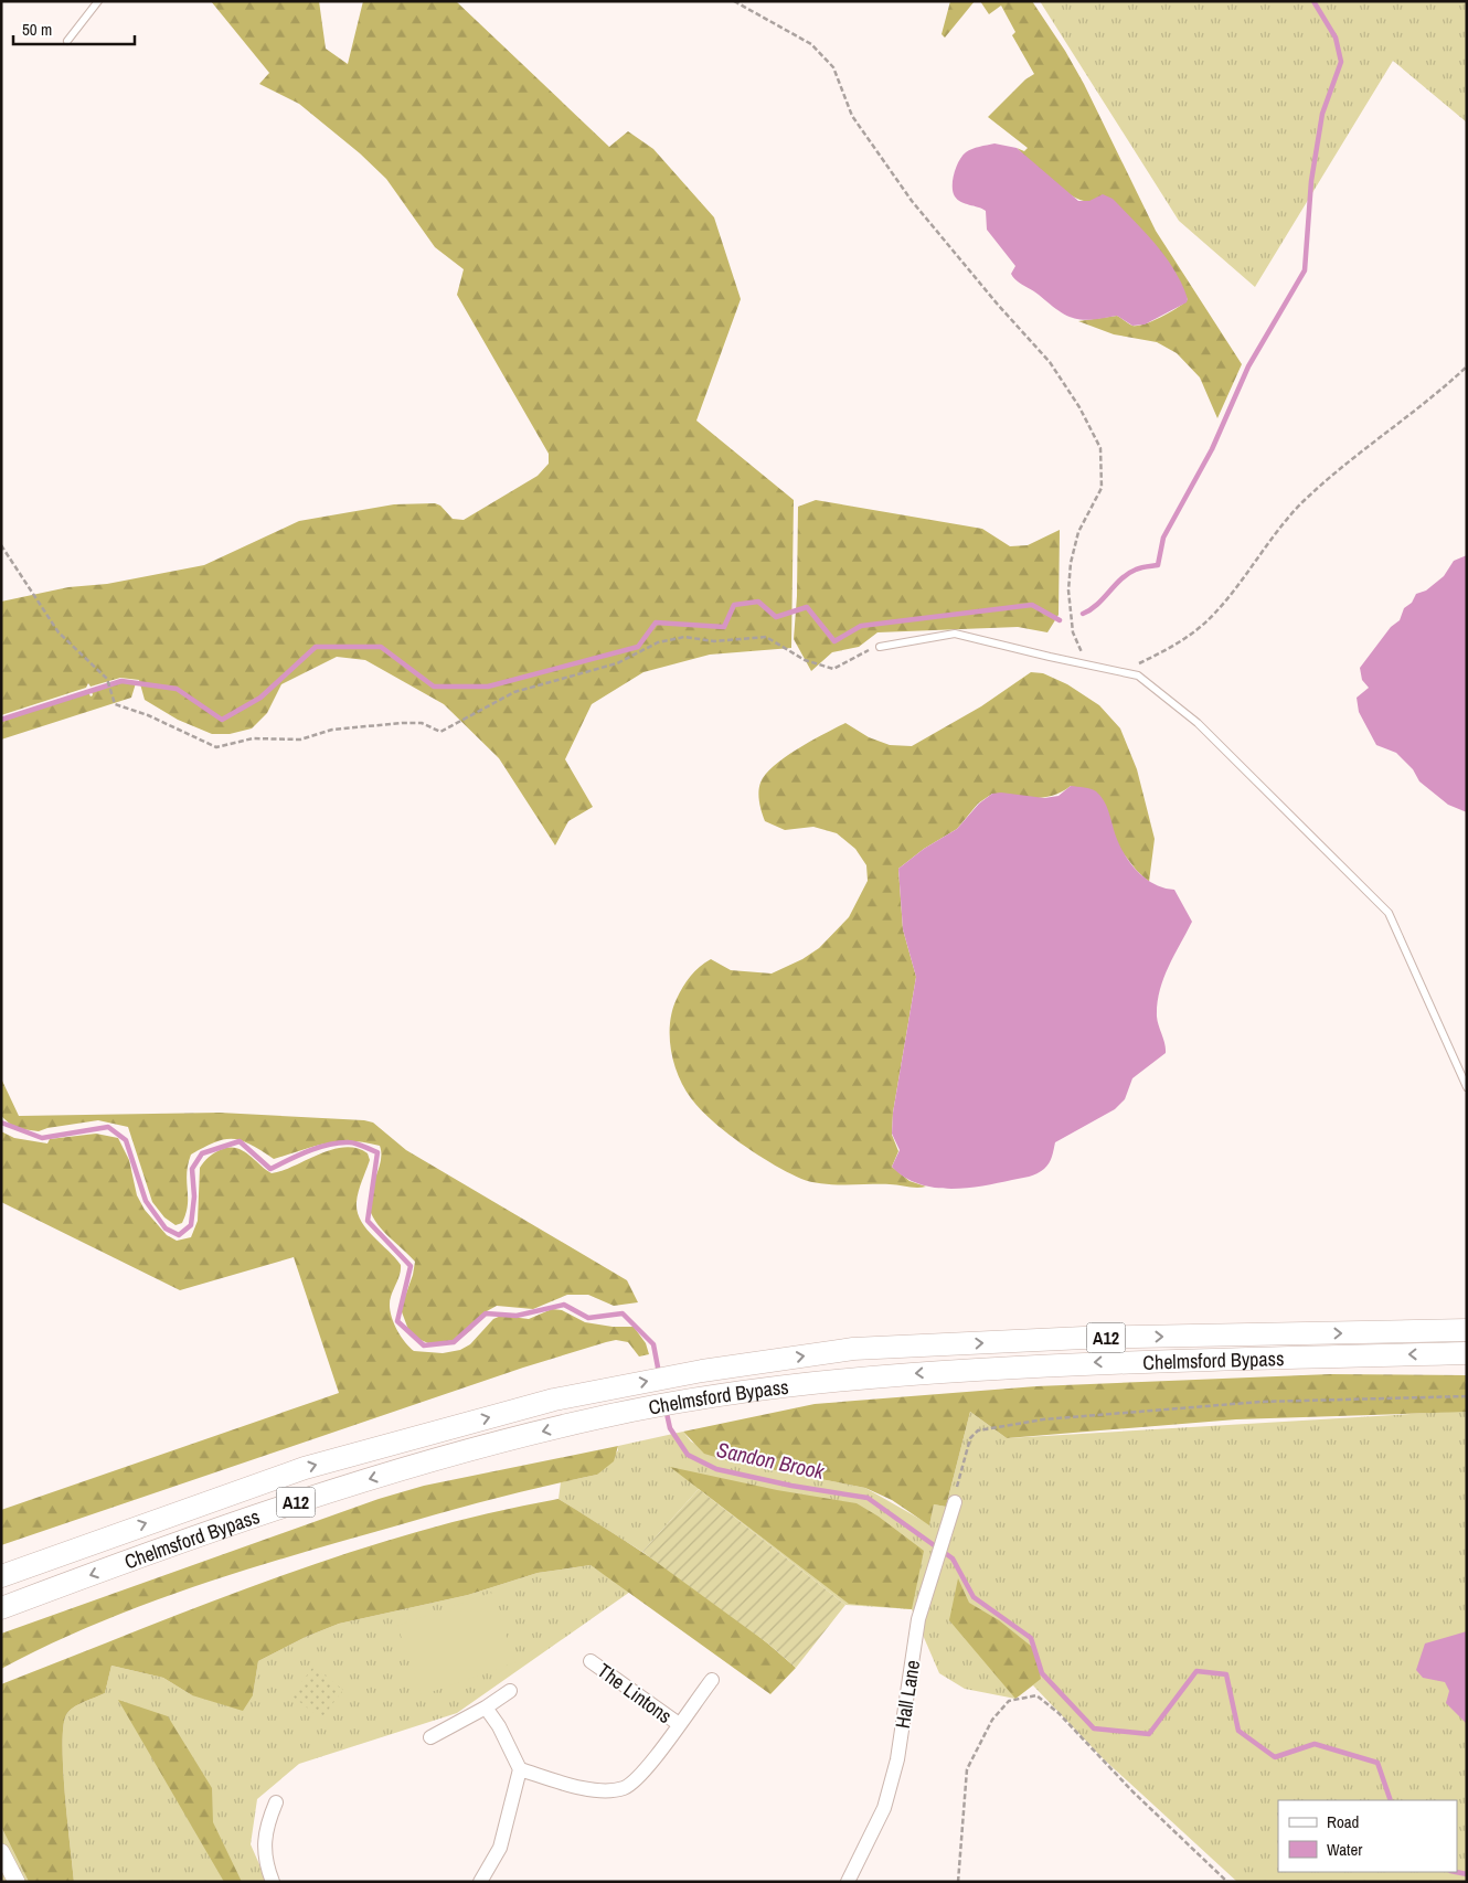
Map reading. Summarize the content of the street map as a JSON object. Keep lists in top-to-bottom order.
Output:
{
  "streets": {
    "highway": ["A12", "Chelmsford Bypass"],
    "street": ["The Lintons", "Hall Lane"]
  },
  "water": ["Sandon Brook"],
  "legend": ["Road", "Water"],
  "scale_bar": "50 m"
}
